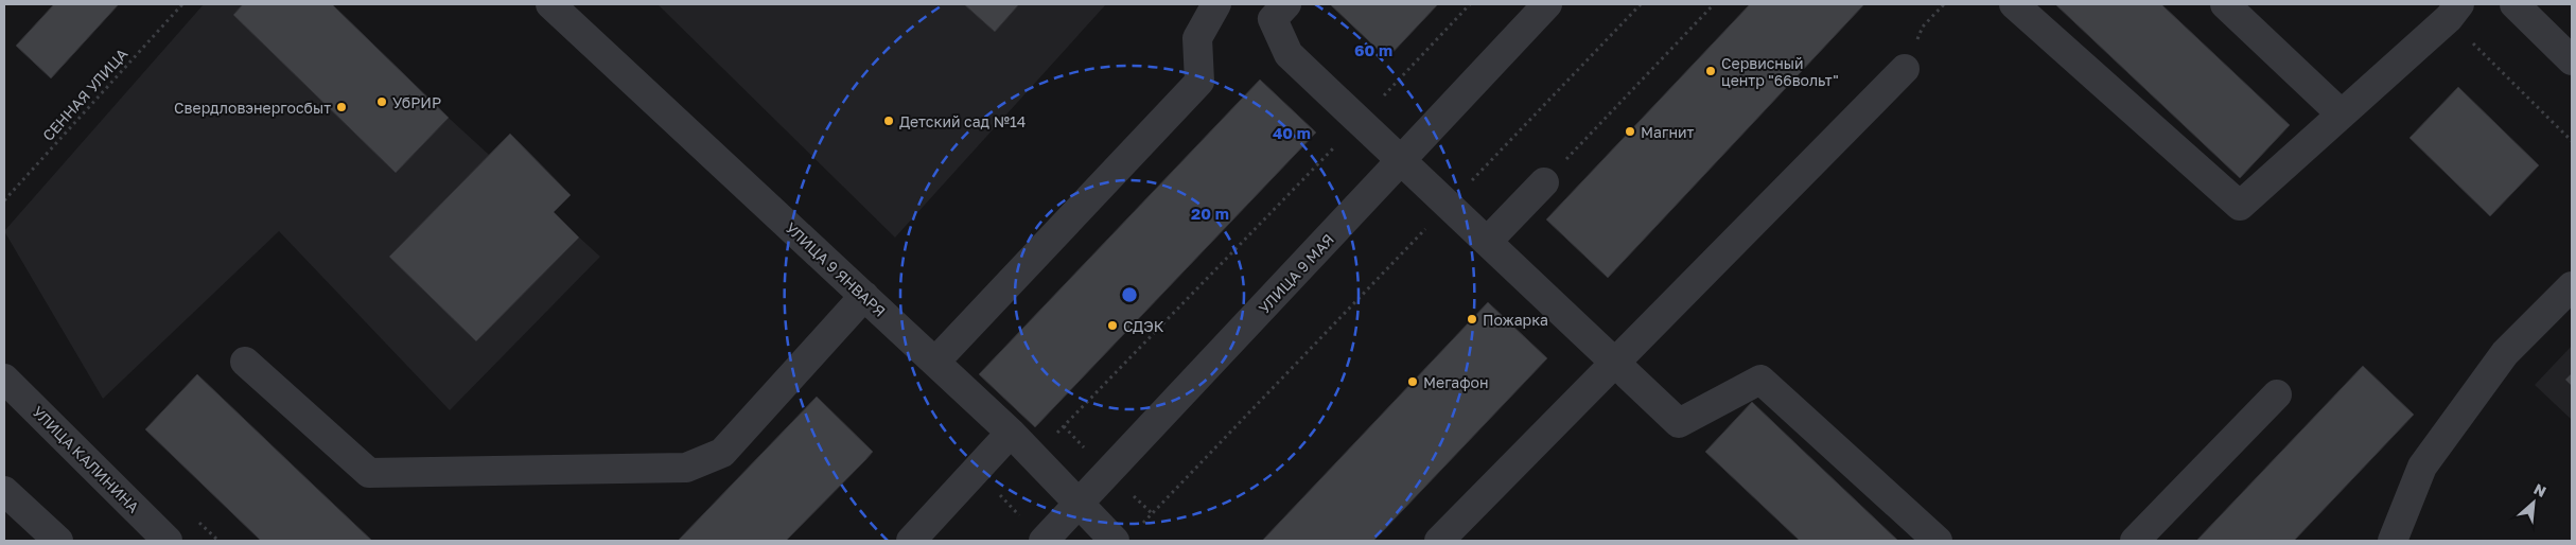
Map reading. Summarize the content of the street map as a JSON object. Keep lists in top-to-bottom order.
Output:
{
  "streets": {
    "street": ["УЛИЦА 9 ЯНВАРЯ", "УЛИЦА 9 МАЯ", "УЛИЦА КАЛИНИНА"],
    "path": ["СЕННАЯ УЛИЦА"]
  },
  "crossings": [
    ["УЛИЦА 9 ЯНВАРЯ", "УЛИЦА 9 МАЯ"]
  ],
  "places": [
    "Сервисный центр \"66вольт\"",
    "УбРИР",
    "Свердловэнергосбыт",
    "Детский сад №14",
    "Магнит",
    "Пожарка",
    "СДЭК",
    "Мегафон"
  ],
  "north": "top right",
  "rings": ["60 m", "40 m", "20 m"]
}
